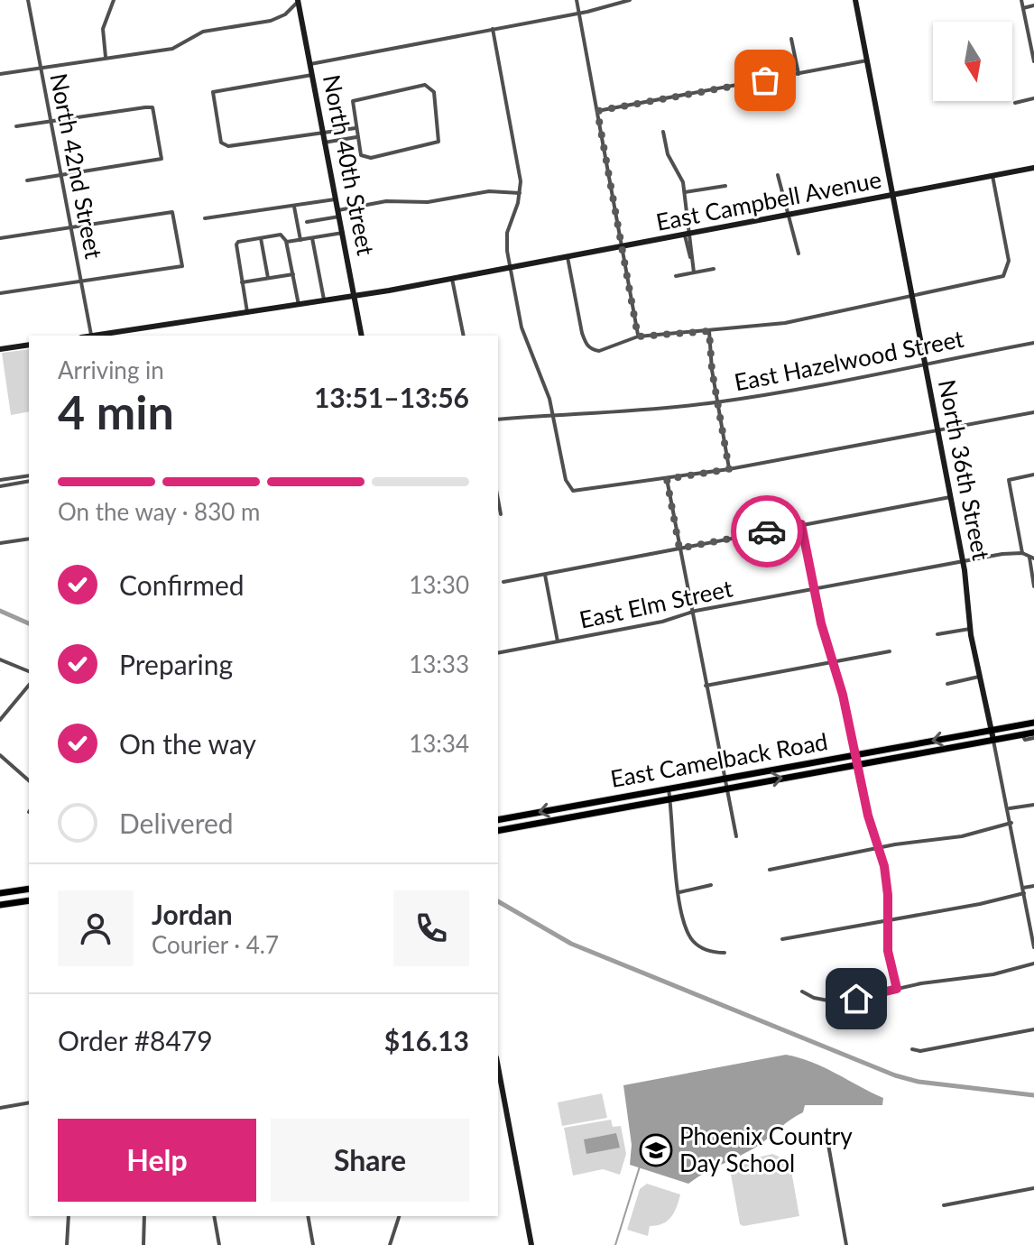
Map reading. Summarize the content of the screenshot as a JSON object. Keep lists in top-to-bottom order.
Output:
{
  "streets": {
    "main road": [
      "North 40th Street",
      "East Campbell Avenue",
      "North 36th Street",
      "East Camelback Road"
    ],
    "street": ["North 42nd Street", "East Hazelwood Street", "East Elm Street"]
  },
  "crossings": [
    ["North 40th Street", "East Campbell Avenue"],
    ["East Campbell Avenue", "North 36th Street"],
    ["East Hazelwood Street", "North 36th Street"],
    ["North 36th Street", "East Elm Street"],
    ["North 36th Street", "East Camelback Road"]
  ],
  "places": {
    "school or university": ["Phoenix Country Day School"]
  },
  "north": "bottom",
  "page": {
    "heading": ["4 min", "Arriving in", "13:51–13:56"],
    "panel": [
      "Jordan",
      "Courier · 4.7",
      "Order #8479",
      "$16.13"
    ],
    "bar": "On the way · 830 m",
    "list": [
      ["Confirmed", "13:30"],
      ["Preparing", "13:33"],
      ["On the way", "13:34"],
      "Delivered"
    ],
    "buttons": ["Help", "Share"]
  }
}
